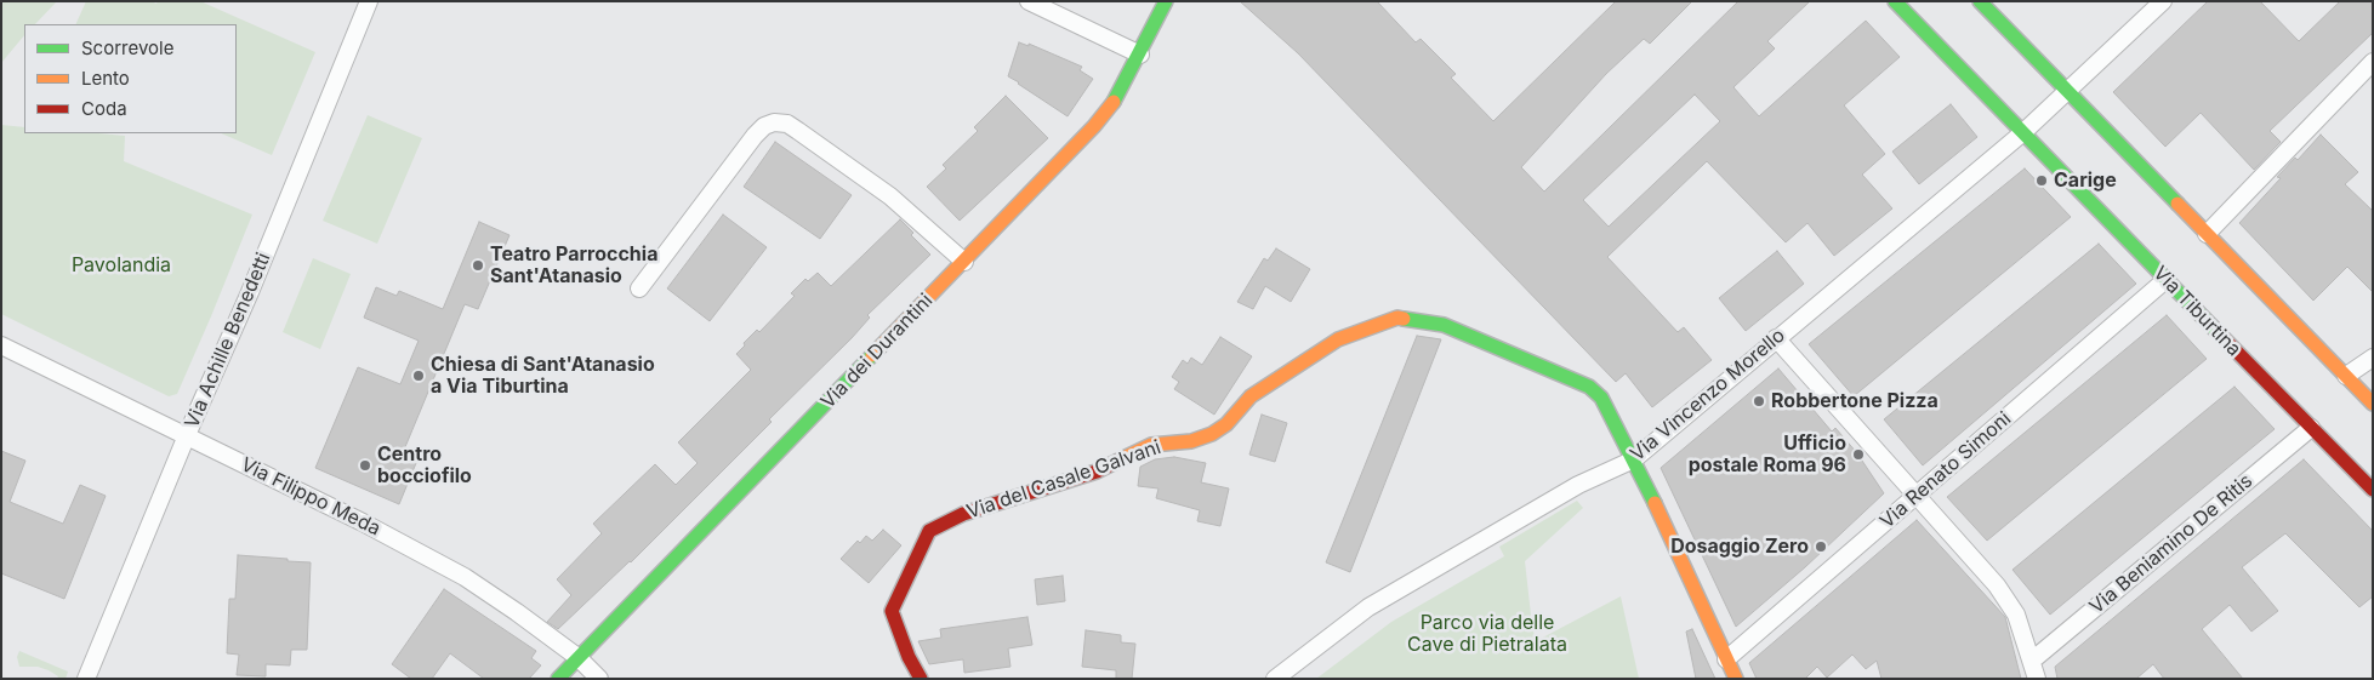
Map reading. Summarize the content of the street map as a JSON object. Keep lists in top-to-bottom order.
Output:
{
  "streets": {
    "street": [
      "Via Tiburtina",
      "Via Achille Benedetti",
      "Via dei Durantini",
      "Via Vincenzo Morello",
      "Via Renato Simoni",
      "Via del Casale Galvani",
      "Via Filippo Meda",
      "Via Beniamino De Ritis"
    ]
  },
  "crossings": [
    ["Via Tiburtina", "Via Vincenzo Morello"],
    ["Via Tiburtina", "Via Renato Simoni"],
    ["Via Tiburtina", "Via Beniamino De Ritis"],
    ["Via Achille Benedetti", "Via Filippo Meda"],
    ["Via dei Durantini", "Via Filippo Meda"],
    ["Via Vincenzo Morello", "Via del Casale Galvani"],
    ["Via Renato Simoni", "Via del Casale Galvani"]
  ],
  "parks": ["Pavolandia", "Parco via delle Cave di Pietralata"],
  "places": [
    "Carige",
    "Teatro Parrocchia Sant'Atanasio",
    "Chiesa di Sant'Atanasio a Via Tiburtina",
    "Robbertone Pizza",
    "Ufficio postale Roma 96",
    "Centro bocciofilo",
    "Dosaggio Zero"
  ],
  "legend": ["Scorrevole", "Lento", "Coda"]
}
